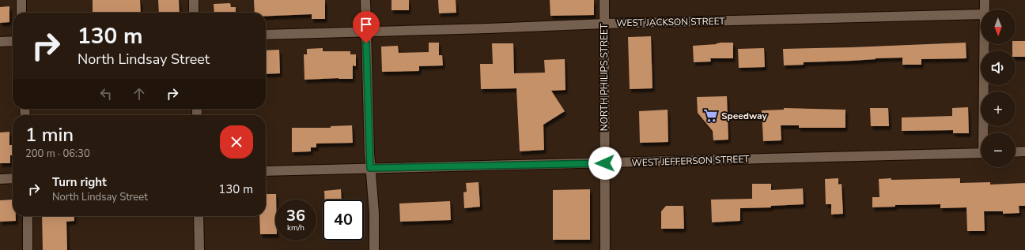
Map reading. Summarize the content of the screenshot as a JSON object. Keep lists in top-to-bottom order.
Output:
{
  "streets": {
    "street": ["WEST JACKSON STREET", "NORTH PHILIPS STREET", "WEST JEFFERSON STREET"]
  },
  "crossings": [
    ["WEST JACKSON STREET", "NORTH PHILIPS STREET"],
    ["NORTH PHILIPS STREET", "WEST JEFFERSON STREET"]
  ],
  "places": {
    "supermarket": ["Speedway"]
  },
  "north": "bottom",
  "page": {
    "map_buttons": ["+", "−"],
    "turn": ["130 m", "North Lindsay Street"],
    "heading": ["1 min", "200 m · 06:30"],
    "list": [
      {
        "name": "Turn right",
        "note": "North Lindsay Street",
        "value": "130 m"
      }
    ],
    "speed": "36 km/h",
    "limit": "40"
  }
}
